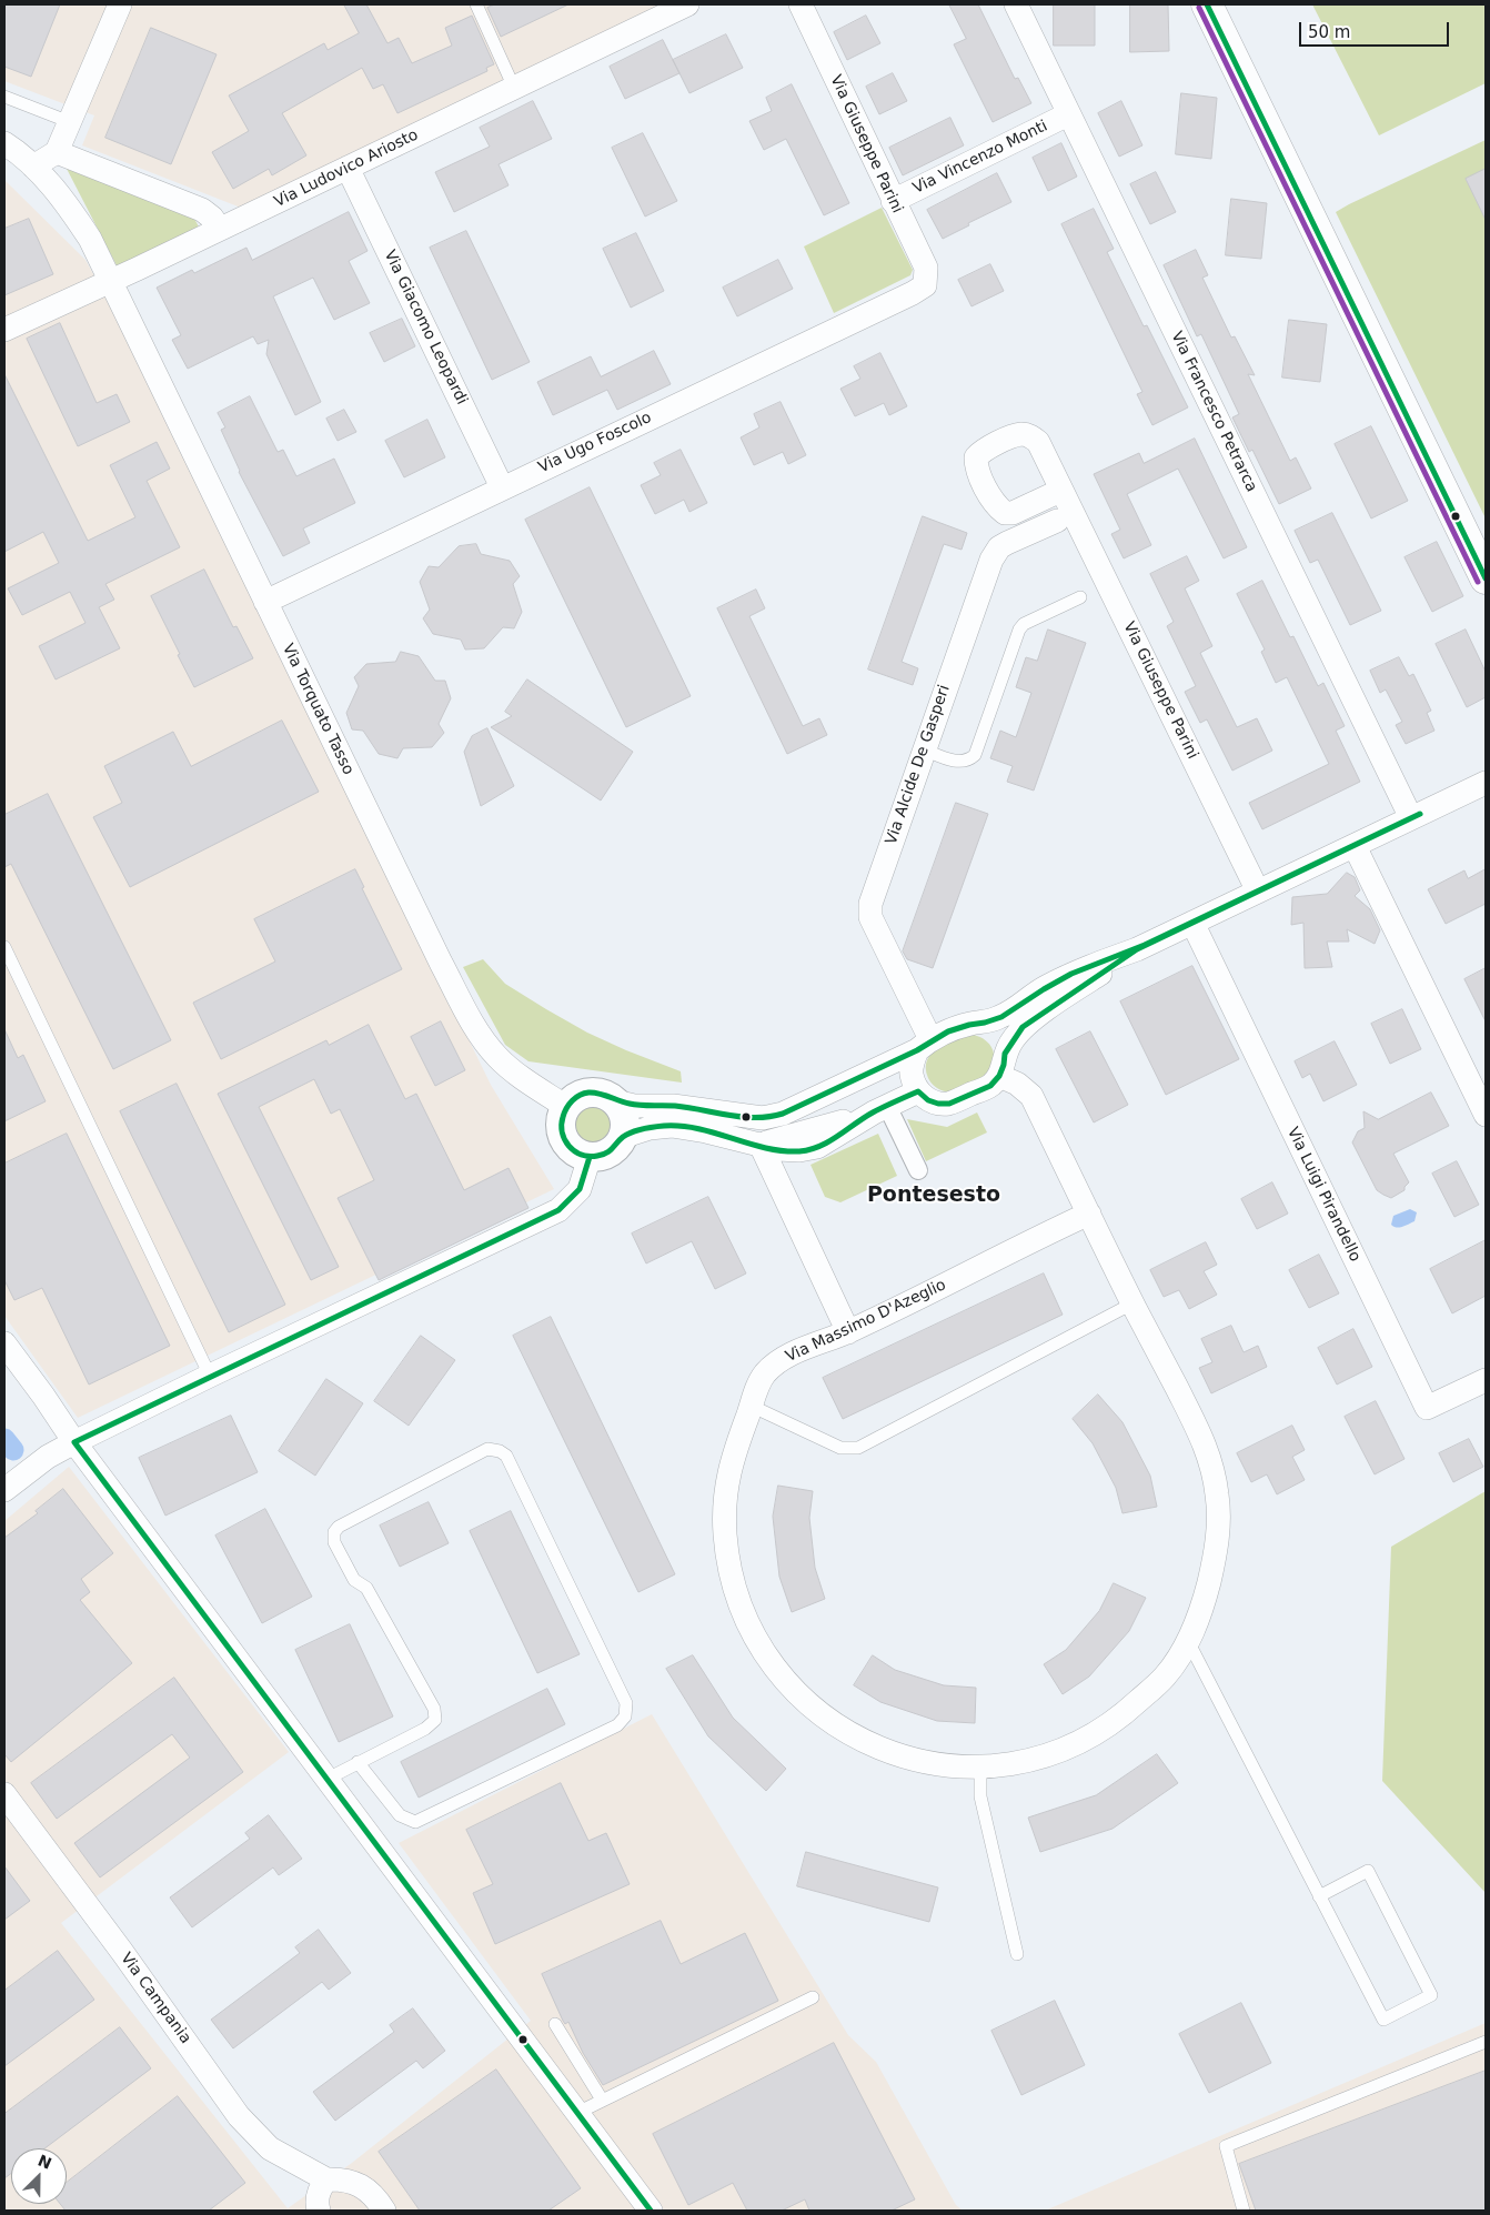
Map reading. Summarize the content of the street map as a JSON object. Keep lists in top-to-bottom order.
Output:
{
  "streets": {
    "street": [
      "Via Giuseppe Parini",
      "Via Vincenzo Monti",
      "Via Ludovico Ariosto",
      "Via Giacomo Leopardi",
      "Via Francesco Petrarca",
      "Via Ugo Foscolo",
      "Via Torquato Tasso",
      "Via Alcide De Gasperi",
      "Via Luigi Pirandello",
      "Via Massimo D'Azeglio",
      "Via Campania"
    ]
  },
  "crossings": [
    ["Via Giuseppe Parini", "Via Vincenzo Monti"],
    ["Via Giuseppe Parini", "Via Ugo Foscolo"],
    ["Via Vincenzo Monti", "Via Francesco Petrarca"],
    ["Via Ludovico Ariosto", "Via Giacomo Leopardi"],
    ["Via Ludovico Ariosto", "Via Torquato Tasso"],
    ["Via Giacomo Leopardi", "Via Ugo Foscolo"],
    ["Via Ugo Foscolo", "Via Torquato Tasso"],
    ["Via Alcide De Gasperi", "Via Massimo D'Azeglio"]
  ],
  "districts": ["Pontesesto"],
  "scale_bar": "50 m",
  "north": "top right"
}
